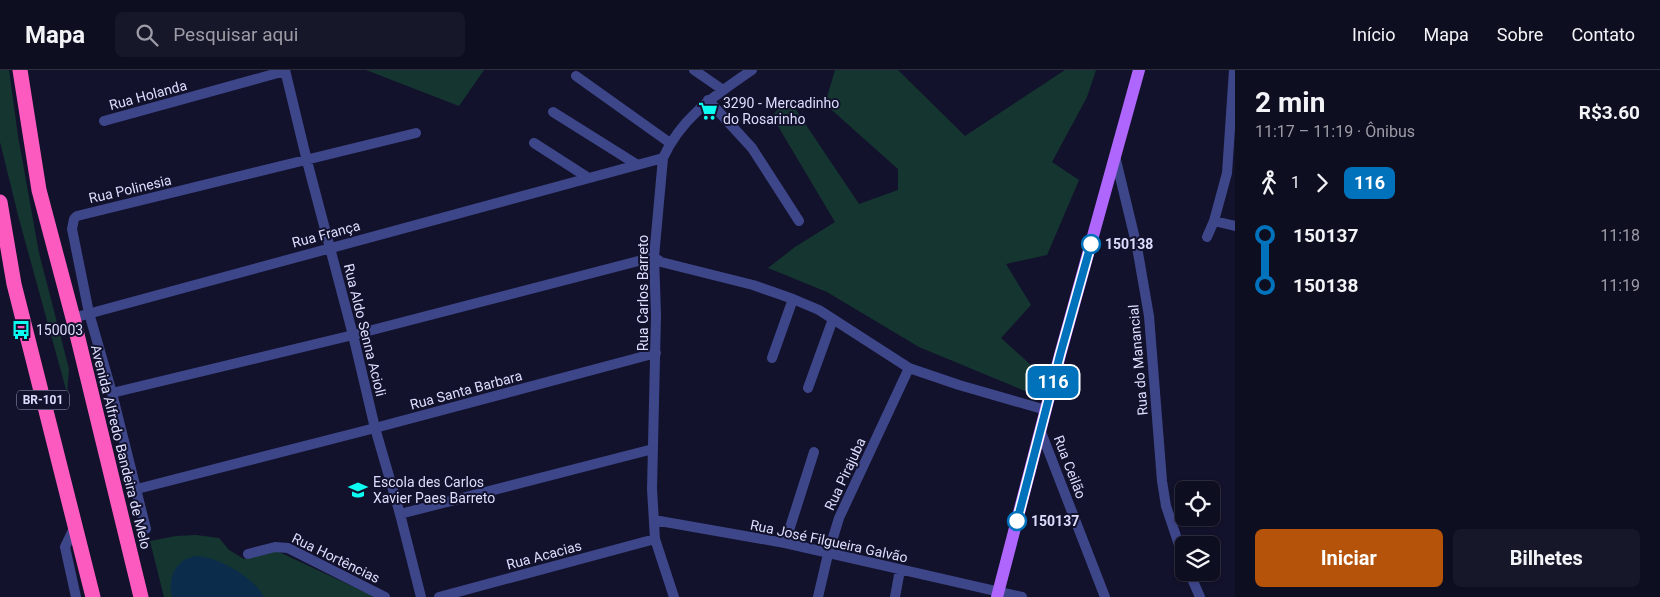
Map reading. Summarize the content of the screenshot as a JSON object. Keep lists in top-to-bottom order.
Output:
{
  "streets": {
    "highway": ["BR-101", "Avenida Alfredo Bandeira de Melo"],
    "street": [
      "Rua Holanda",
      "Rua Polinesia",
      "Rua França",
      "Rua Carlos Barreto",
      "Rua Aldo Senna Acioli",
      "Rua do Manancial",
      "Rua Santa Barbara",
      "Rua Ceilão",
      "Rua Pirajuba",
      "Rua José Filgueira Galvão",
      "Rua Acacias",
      "Rua Hortências"
    ]
  },
  "crossings": [
    ["Rua Holanda", "Rua Aldo Senna Acioli"],
    ["Rua Polinesia", "Rua França"],
    ["Rua Polinesia", "Rua Aldo Senna Acioli"],
    ["Rua Polinesia", "Rua Santa Barbara"],
    ["Rua França", "Rua Carlos Barreto"],
    ["Rua França", "Rua Aldo Senna Acioli"],
    ["Rua França", "Avenida Alfredo Bandeira de Melo"],
    ["Rua Carlos Barreto", "Rua Santa Barbara"],
    ["Rua Carlos Barreto", "Rua José Filgueira Galvão"],
    ["Rua Carlos Barreto", "Rua Acacias"],
    ["Rua Aldo Senna Acioli", "Rua Santa Barbara"],
    ["Rua Pirajuba", "Rua José Filgueira Galvão"]
  ],
  "places": {
    "supermarket": ["3290 - Mercadinho do Rosarinho"],
    "other": ["150138", "150137"],
    "bus stop": ["150003"],
    "school or university": ["Escola des Carlos Xavier Paes Barreto"]
  },
  "lines": ["bus line 116"],
  "page": {
    "header": "Mapa",
    "search": "Pesquisar aqui",
    "nav": [
      "Início",
      "Mapa",
      "Sobre",
      "Contato"
    ],
    "on_map": "116",
    "heading": ["2 min", "11:17 – 11:19 · Ônibus", "R$3.60"],
    "legs": ["1", "116"],
    "list": [
      {
        "name": "150137",
        "value": "11:18"
      },
      {
        "name": "150138",
        "value": "11:19"
      }
    ],
    "buttons": ["Iniciar", "Bilhetes"]
  }
}
